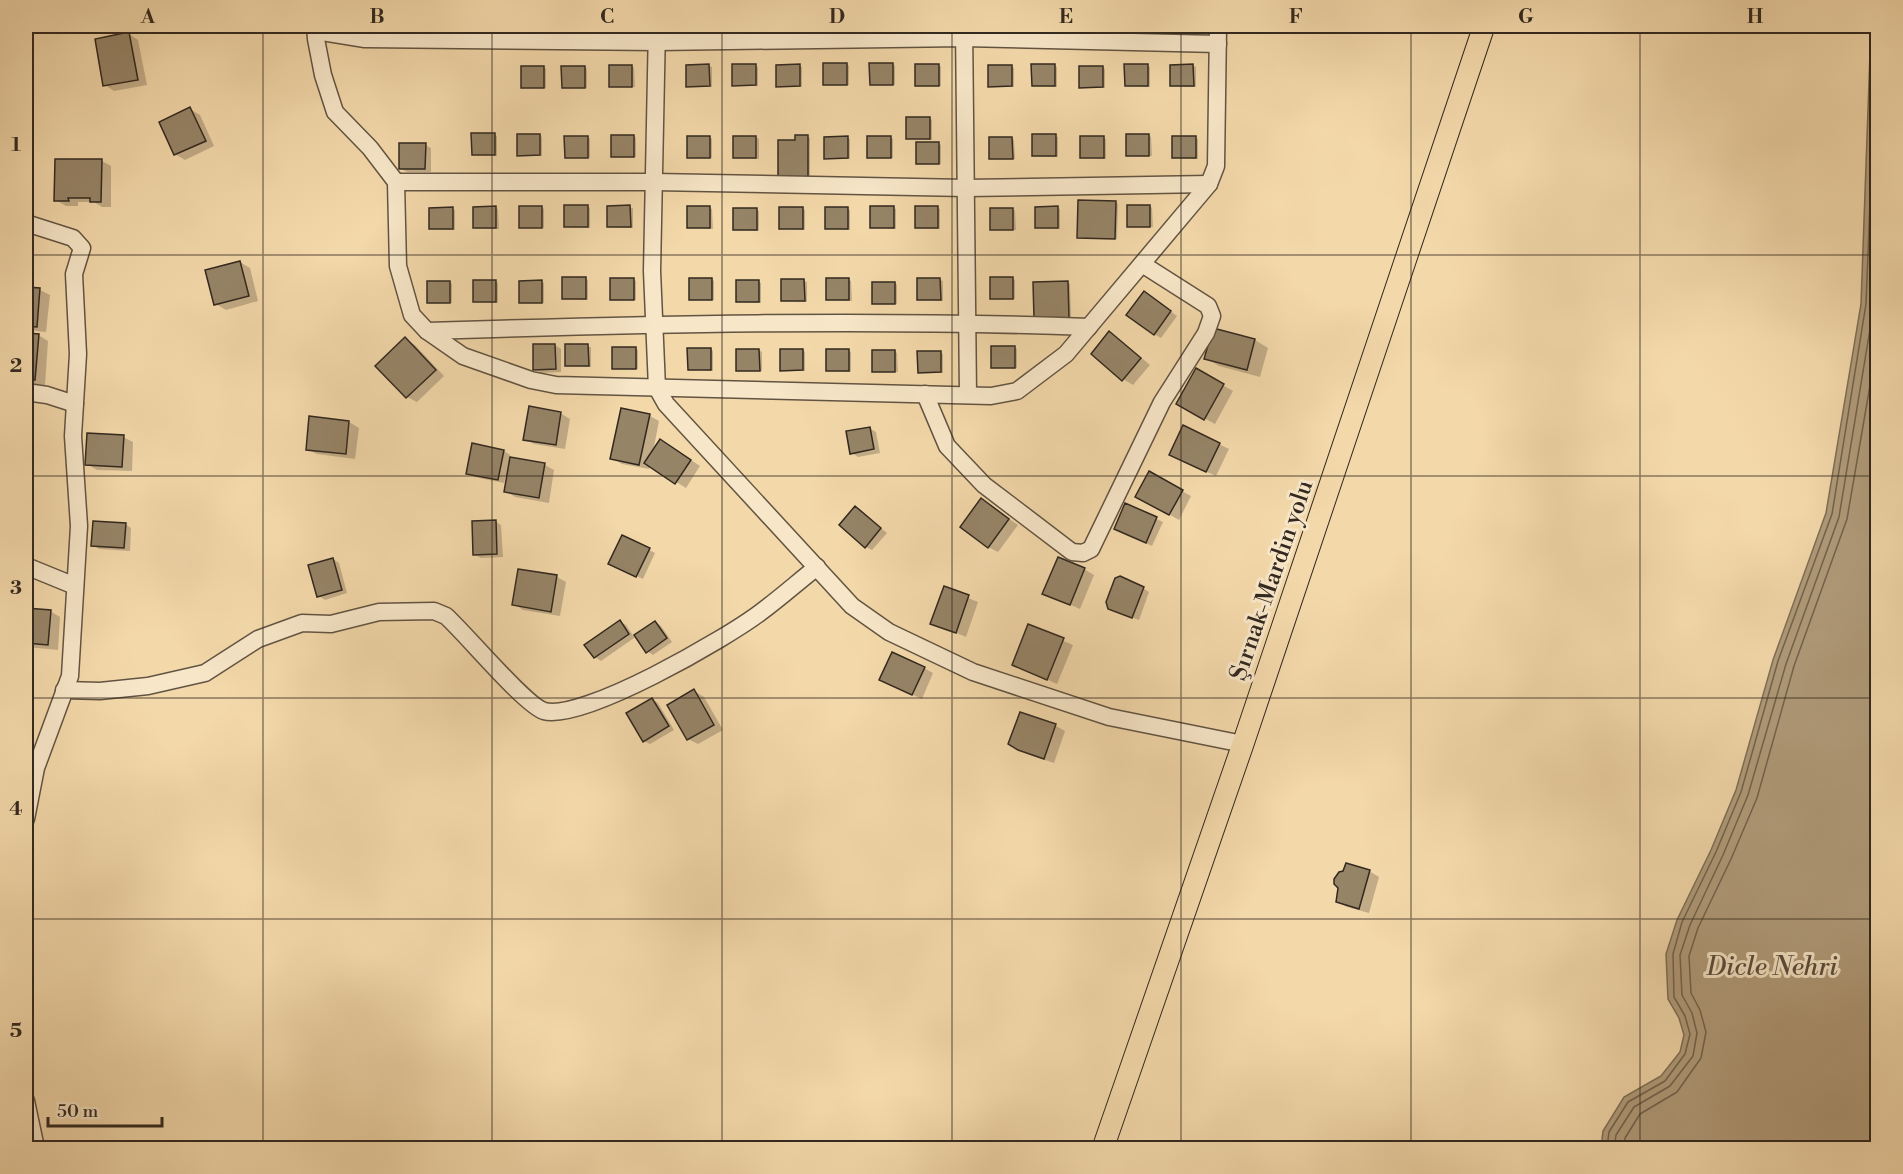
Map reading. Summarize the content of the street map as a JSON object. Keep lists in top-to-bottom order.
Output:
{
  "streets": {
    "main road": ["Şırnak-Mardin yolu"]
  },
  "water": ["Dicle Nehri"],
  "scale_bar": "50 m",
  "grid": {
    "columns": [
      "A",
      "B",
      "C",
      "D",
      "E",
      "F",
      "G",
      "H"
    ],
    "rows": [
      "1",
      "2",
      "3",
      "4",
      "5"
    ]
  }
}
